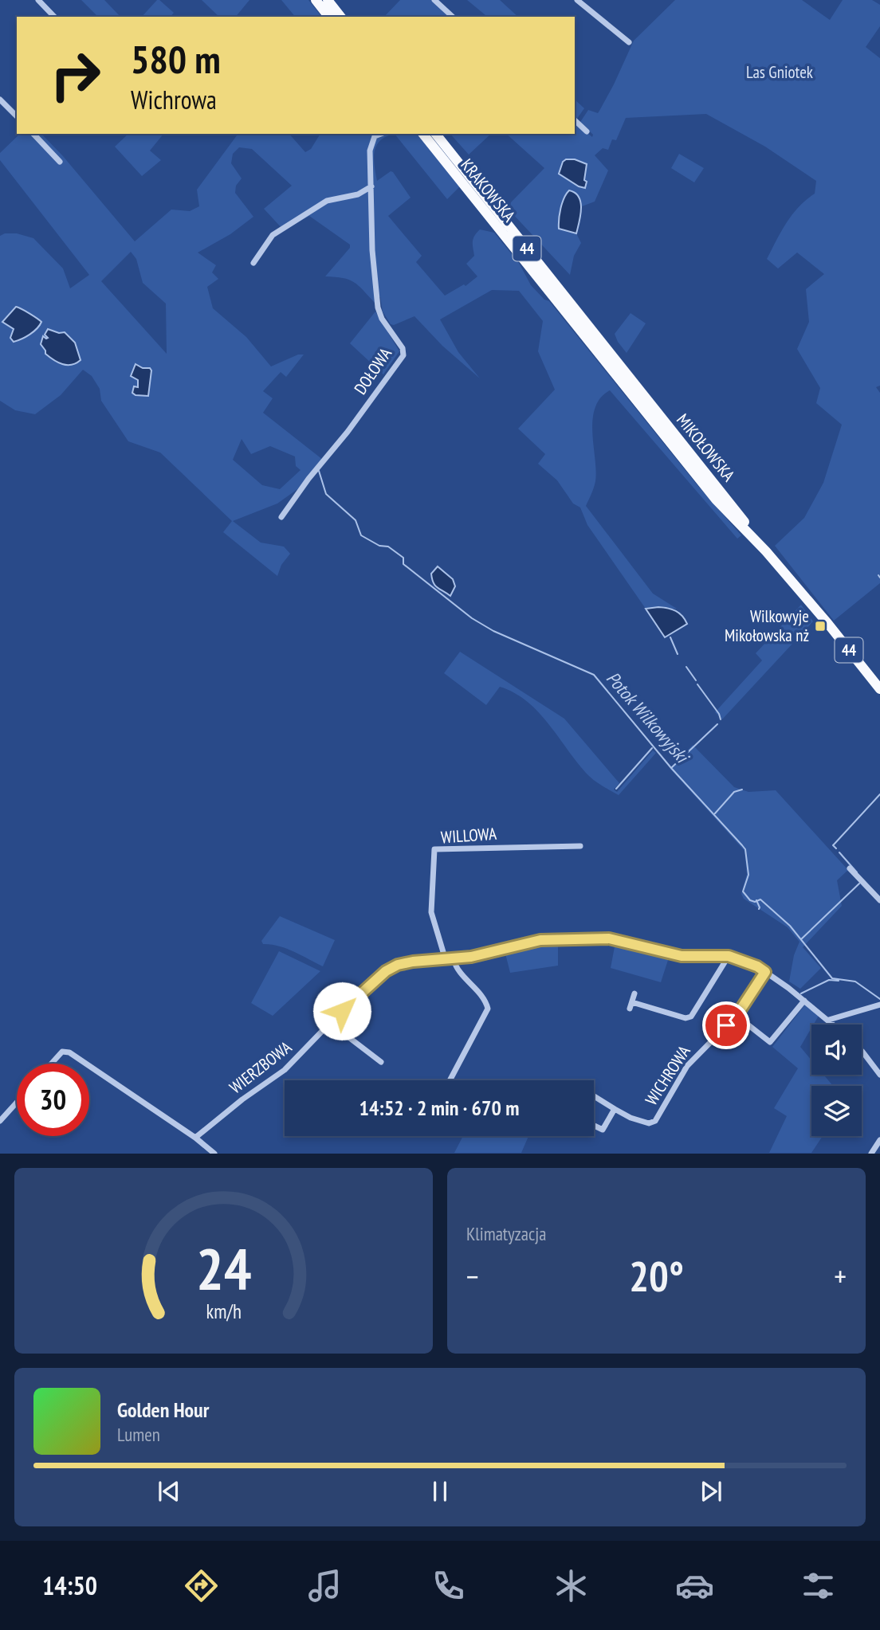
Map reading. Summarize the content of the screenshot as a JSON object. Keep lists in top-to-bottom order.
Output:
{
  "streets": {
    "main road": ["KRAKOWSKA", "44", "MIKOŁOWSKA"],
    "street": [
      "DOŁOWA",
      "WILLOWA",
      "WIERZBOWA",
      "WICHROWA"
    ]
  },
  "crossings": [
    ["KRAKOWSKA", "MIKOŁOWSKA"],
    ["WILLOWA", "WIERZBOWA"],
    ["WIERZBOWA", "WICHROWA"]
  ],
  "water": ["Potok Wilkowyjski"],
  "parks": ["Las Gniotek"],
  "places": {
    "transit": ["Wilkowyje Mikołowska nż"]
  },
  "page": {
    "turn": ["580 m", "Wichrowa"],
    "limit": "30",
    "trip": "14:52 · 2 min · 670 m",
    "tile": "Klimatyzacja",
    "heat": ["−", "20°", "+"],
    "song": ["Golden Hour", "Lumen"],
    "tabs": "14:50",
    "gauge": ["24", "km/h"]
  }
}
